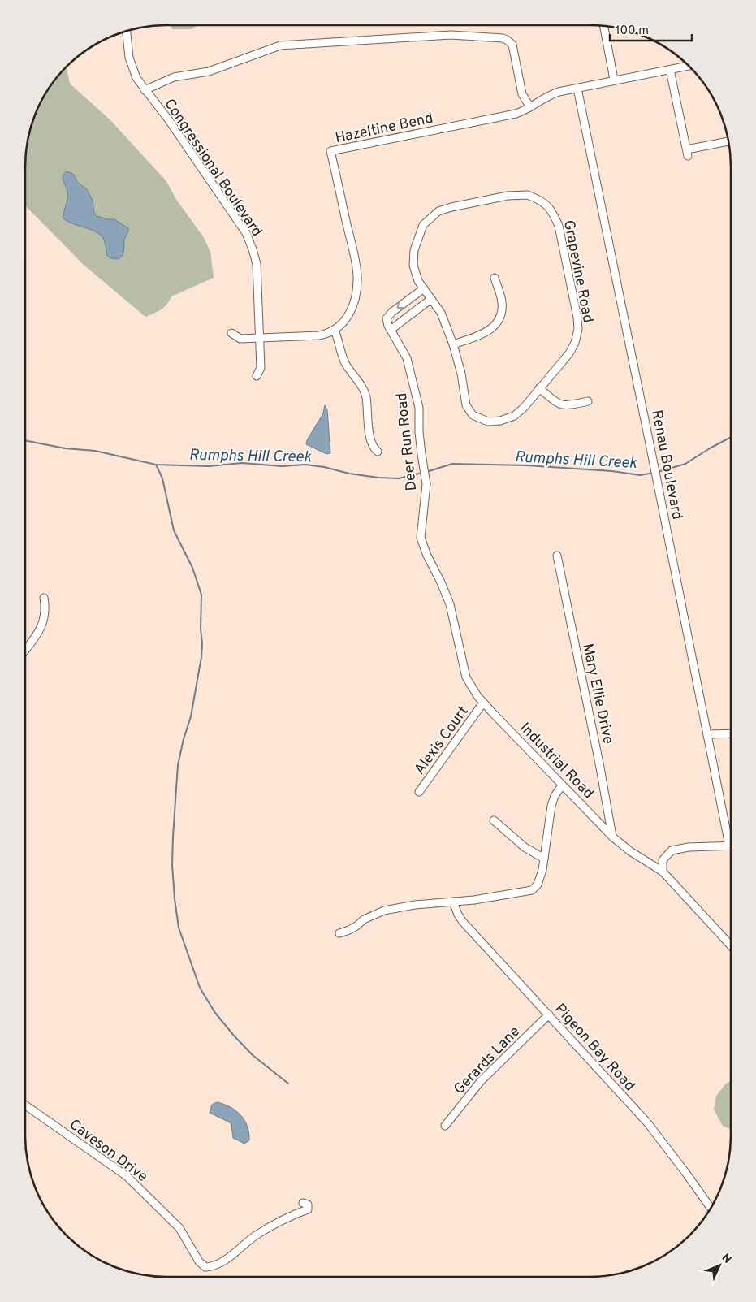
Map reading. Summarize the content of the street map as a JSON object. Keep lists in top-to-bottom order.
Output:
{
  "streets": {
    "street": [
      "Hazeltine Bend",
      "Congressional Boulevard",
      "Grapevine Road",
      "Deer Run Road",
      "Renau Boulevard",
      "Mary Ellie Drive",
      "Alexis Court",
      "Industrial Road",
      "Pigeon Bay Road",
      "Gerards Lane",
      "Caveson Drive"
    ]
  },
  "crossings": [
    ["Hazeltine Bend", "Congressional Boulevard"],
    ["Hazeltine Bend", "Renau Boulevard"],
    ["Deer Run Road", "Industrial Road"],
    ["Mary Ellie Drive", "Industrial Road"],
    ["Alexis Court", "Industrial Road"],
    ["Pigeon Bay Road", "Gerards Lane"]
  ],
  "water": ["Rumphs Hill Creek"],
  "scale_bar": "100 m",
  "north": "top right"
}
